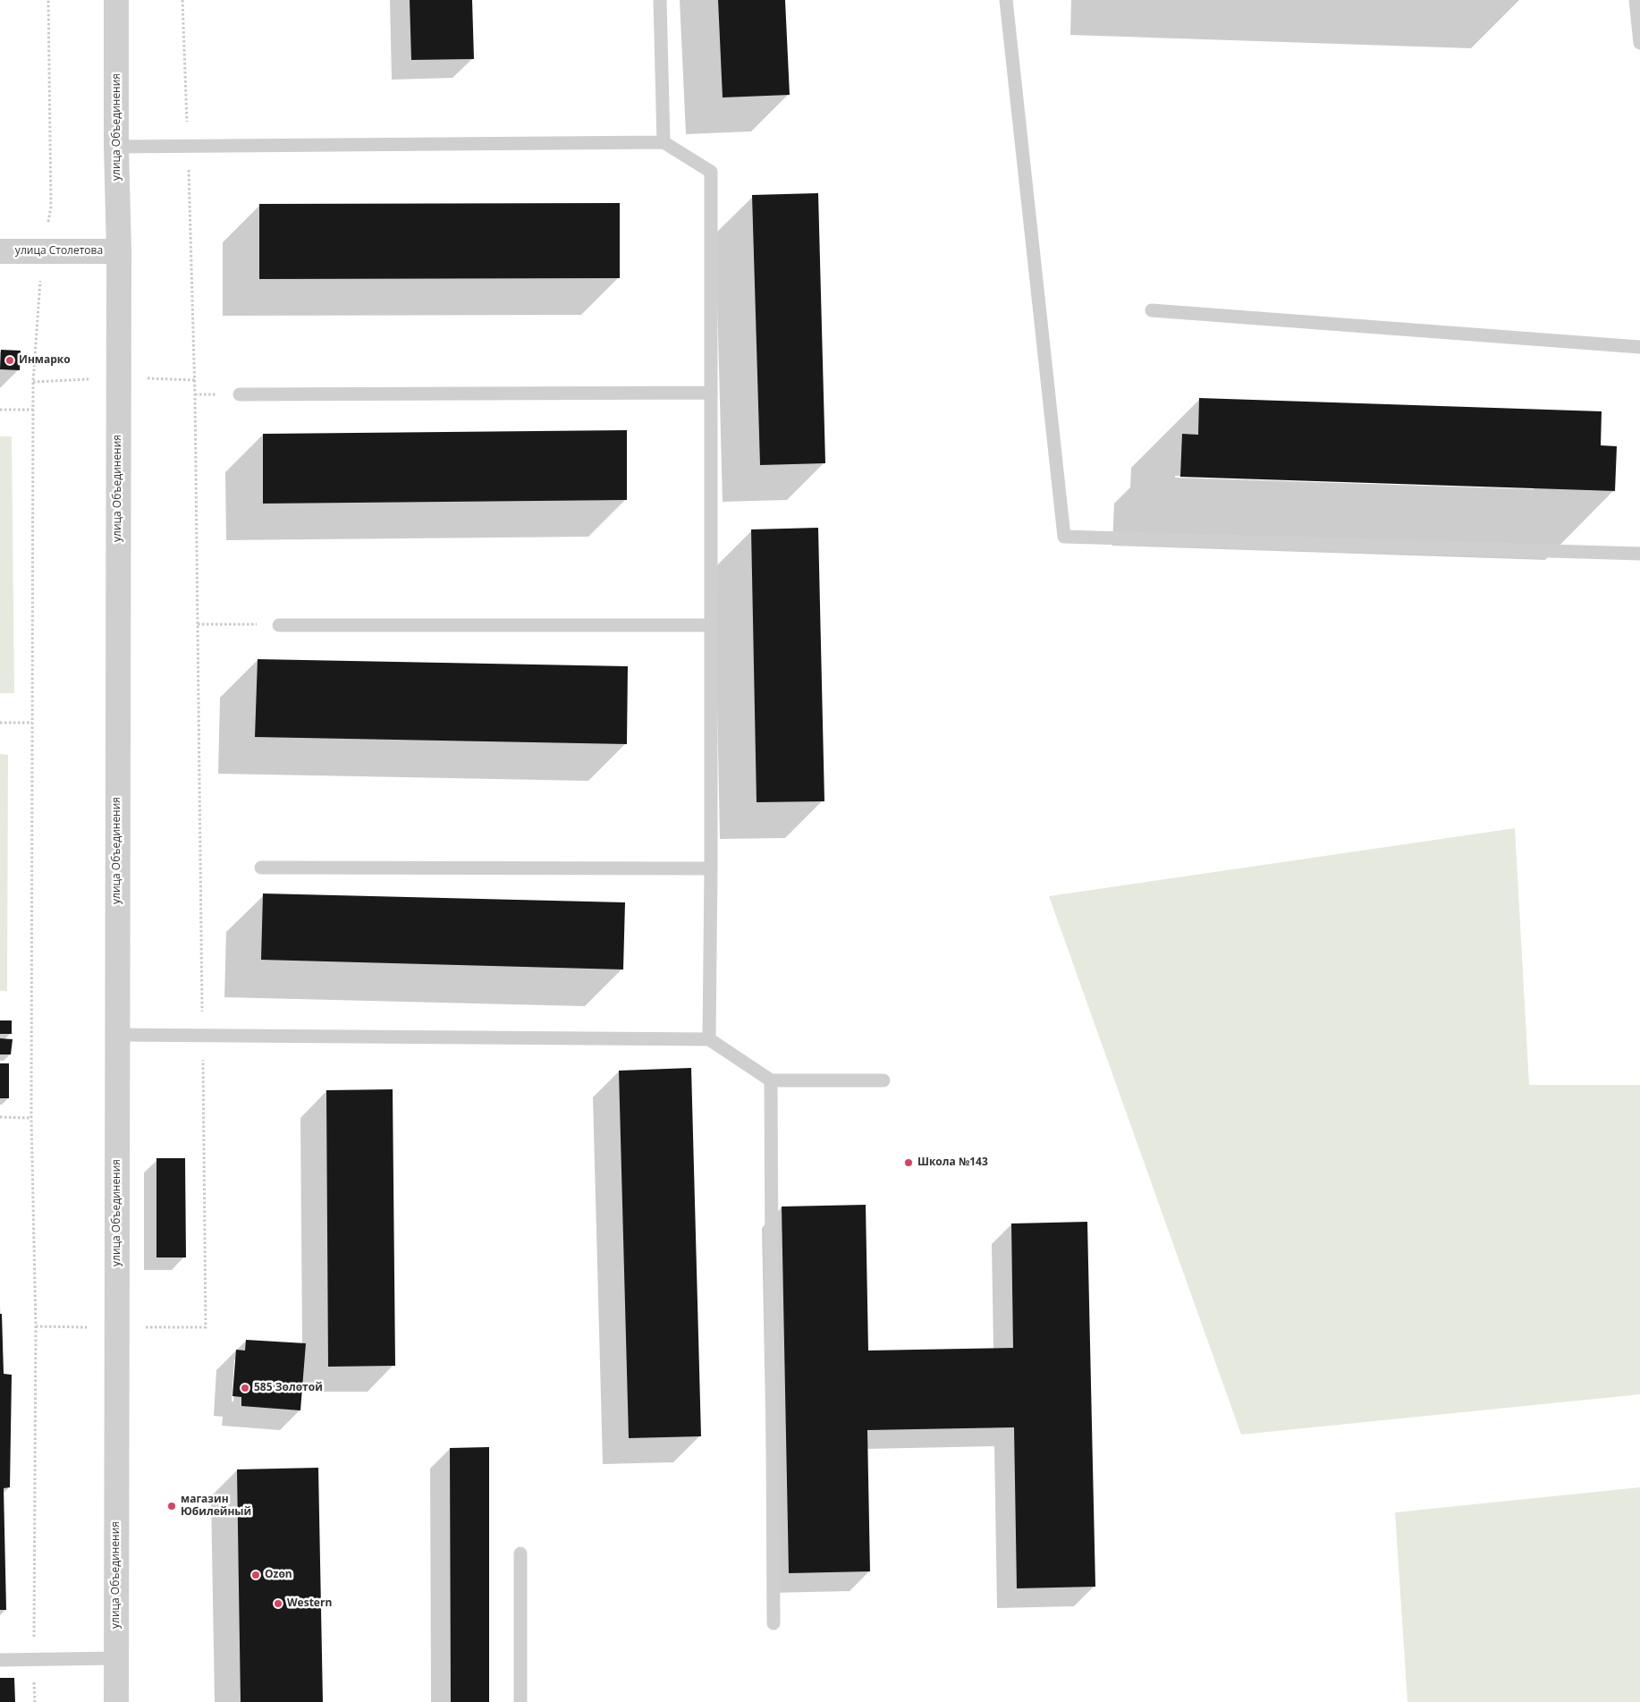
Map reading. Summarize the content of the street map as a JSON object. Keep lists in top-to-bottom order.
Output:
{
  "streets": {
    "street": ["улица Объединения", "улица Столетова"]
  },
  "crossings": [
    ["улица Объединения", "улица Столетова"]
  ],
  "places": [
    "Инмарко",
    "Школа №143",
    "585 Золотой",
    "магазин Юбилейный",
    "Ozon",
    "Western"
  ]
}
